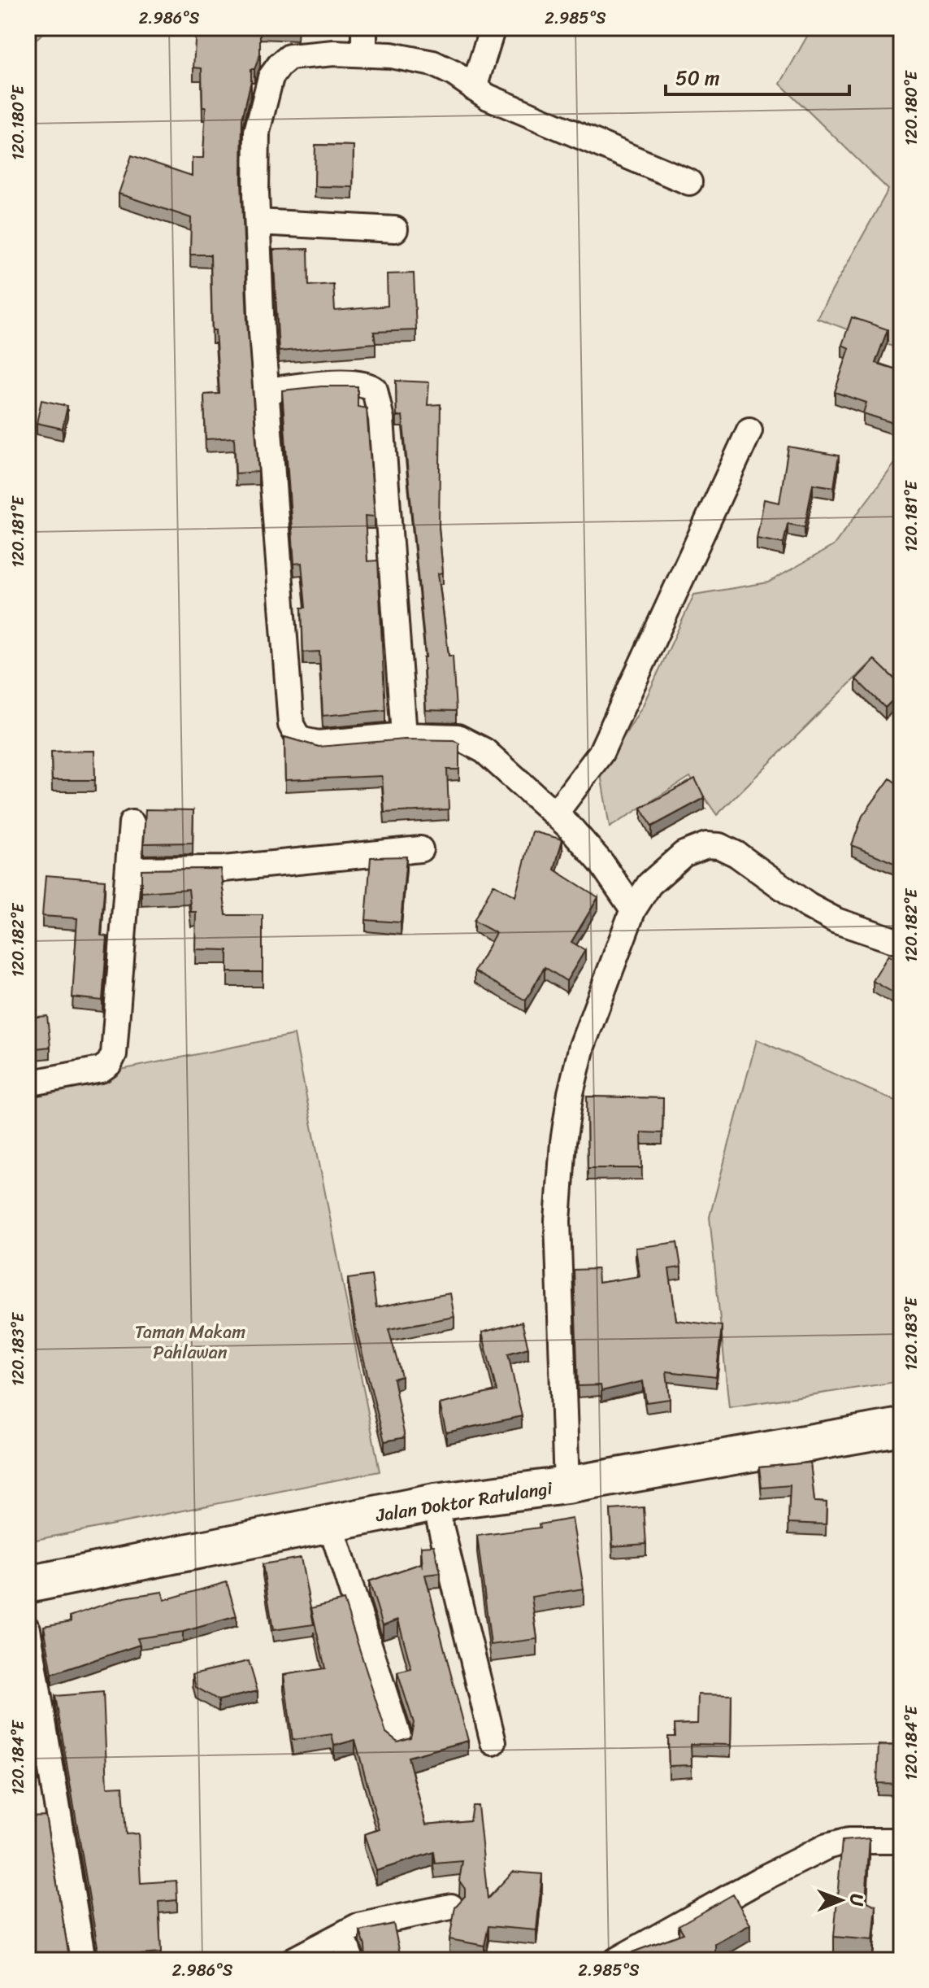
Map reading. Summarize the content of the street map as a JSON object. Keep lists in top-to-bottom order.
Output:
{
  "streets": {
    "highway": ["Jalan Doktor Ratulangi"]
  },
  "parks": ["Taman Makam Pahlawan"],
  "scale_bar": "50 m",
  "north": "right",
  "coordinates": [
    "2.986°S",
    "2.985°S",
    "120.180°E",
    "120.181°E",
    "120.182°E",
    "120.183°E",
    "120.184°E"
  ]
}
